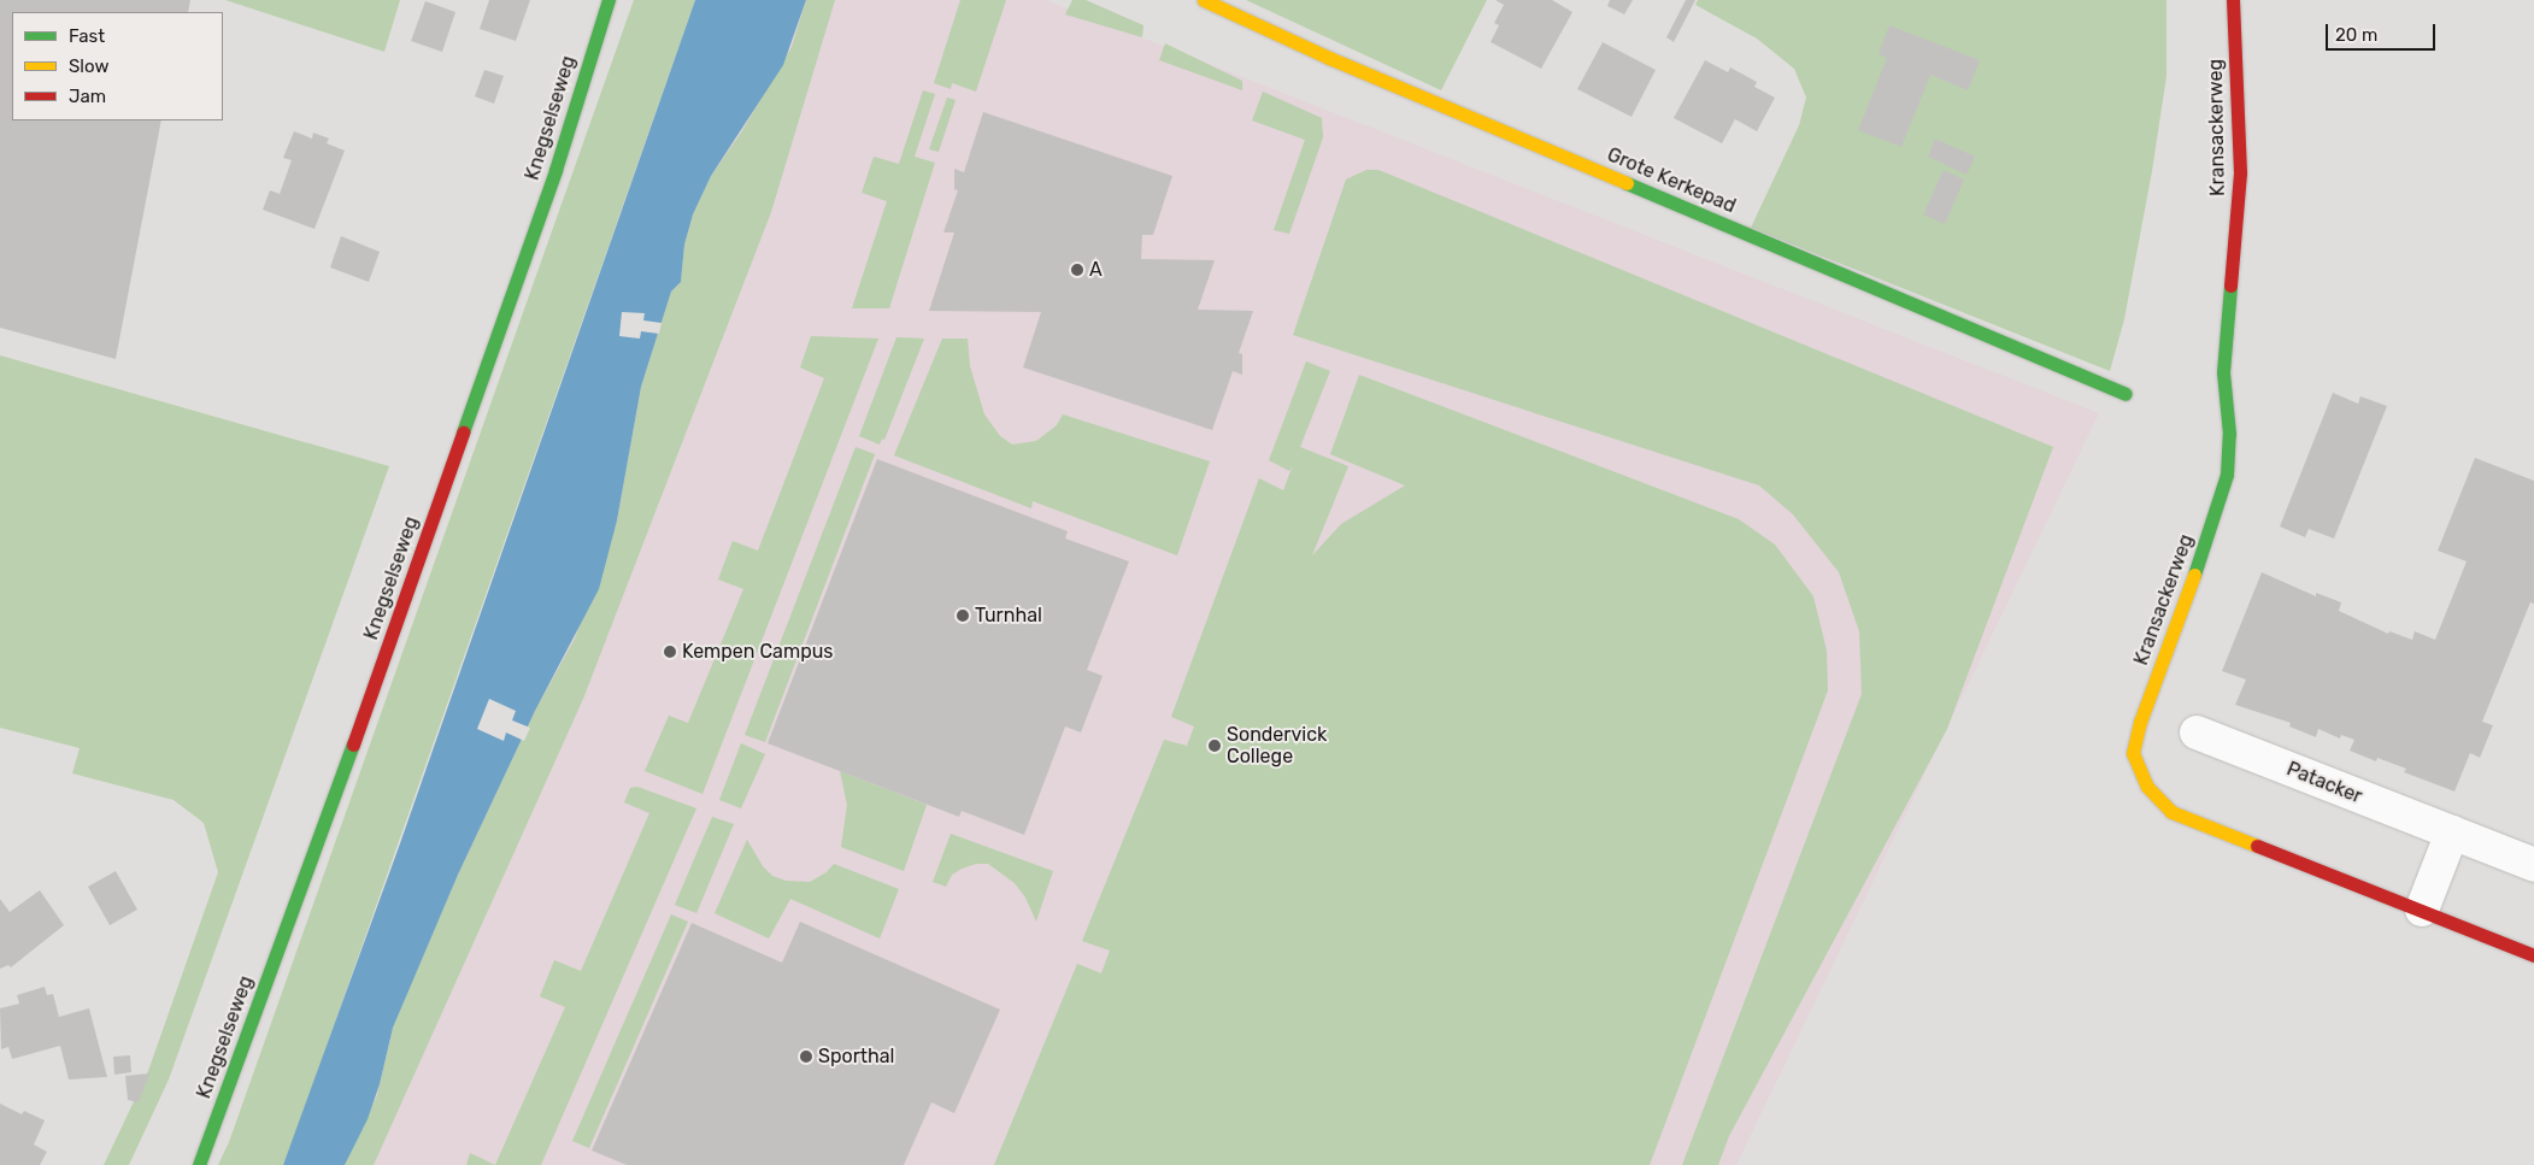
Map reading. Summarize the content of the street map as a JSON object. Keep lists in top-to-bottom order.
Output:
{
  "streets": {
    "street": [
      "Knegselseweg",
      "Kransackerweg",
      "Grote Kerkepad",
      "Patacker"
    ]
  },
  "places": [
    "A",
    "Turnhal",
    "Kempen Campus",
    "Sondervick College",
    "Sporthal"
  ],
  "legend": ["Fast", "Slow", "Jam"],
  "scale_bar": "20 m"
}
